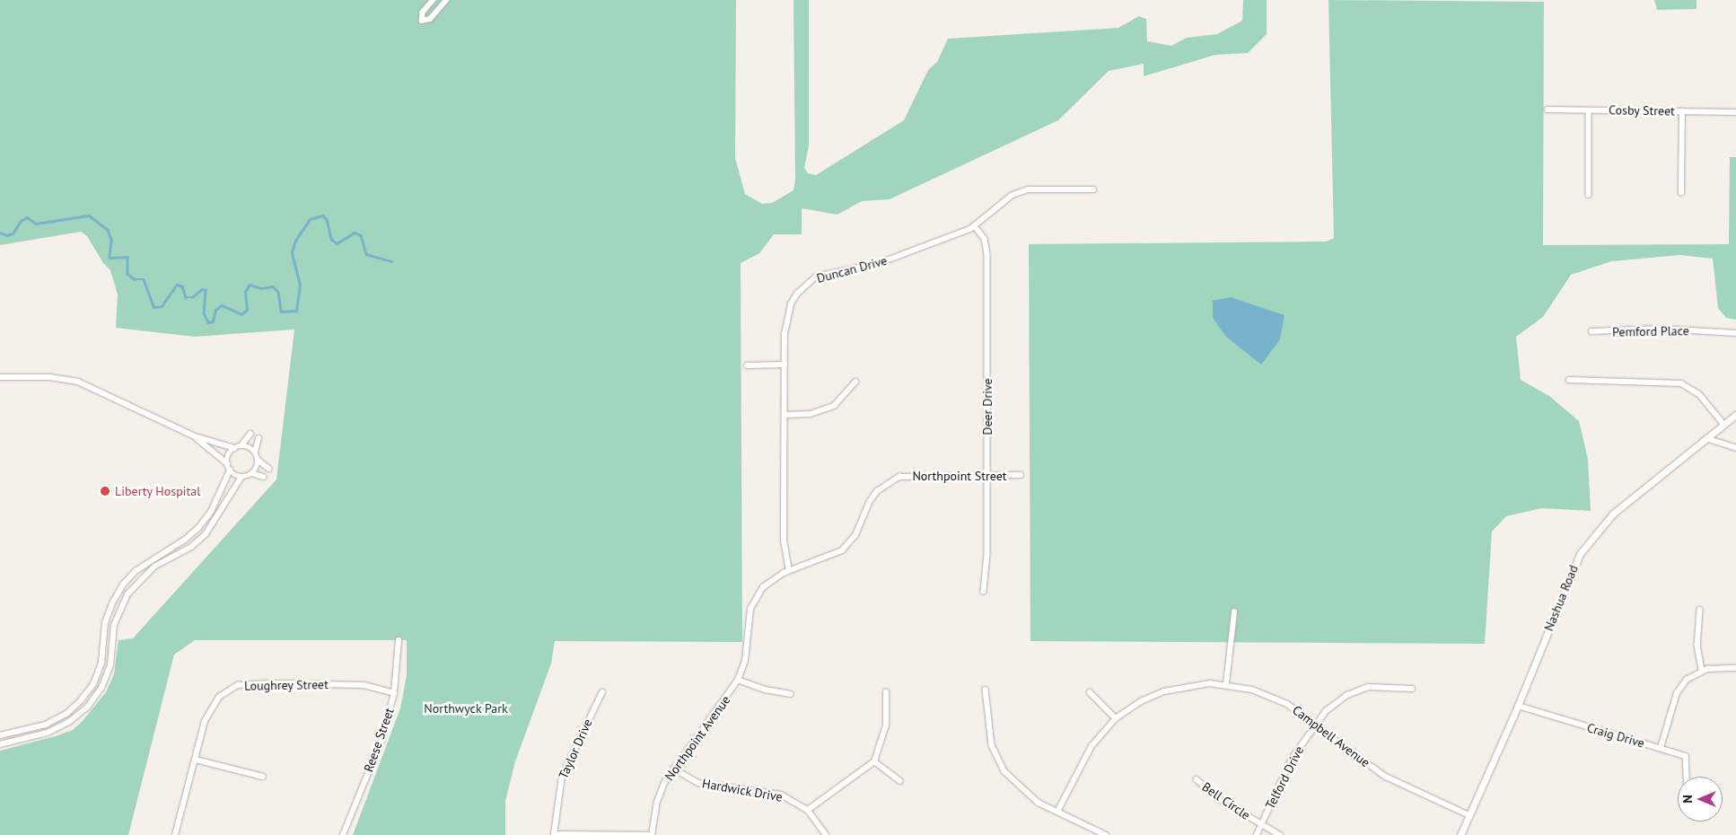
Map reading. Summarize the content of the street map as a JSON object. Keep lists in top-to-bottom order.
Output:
{
  "streets": {
    "street": [
      "Cosby Street",
      "Duncan Drive",
      "Pemford Place",
      "Deer Drive",
      "Northpoint Street",
      "Nashua Road",
      "Loughrey Street",
      "Craig Drive",
      "Campbell Avenue",
      "Northpoint Avenue",
      "Reese Street",
      "Taylor Drive",
      "Telford Drive",
      "Hardwick Drive",
      "Bell Circle"
    ]
  },
  "crossings": [
    ["Duncan Drive", "Deer Drive"],
    ["Duncan Drive", "Northpoint Street"],
    ["Deer Drive", "Northpoint Street"],
    ["Northpoint Street", "Northpoint Avenue"],
    ["Nashua Road", "Craig Drive"],
    ["Nashua Road", "Campbell Avenue"],
    ["Loughrey Street", "Reese Street"],
    ["Campbell Avenue", "Telford Drive"],
    ["Northpoint Avenue", "Hardwick Drive"],
    ["Telford Drive", "Bell Circle"]
  ],
  "parks": ["Northwyck Park"],
  "places": ["Liberty Hospital"],
  "north": "left"
}
